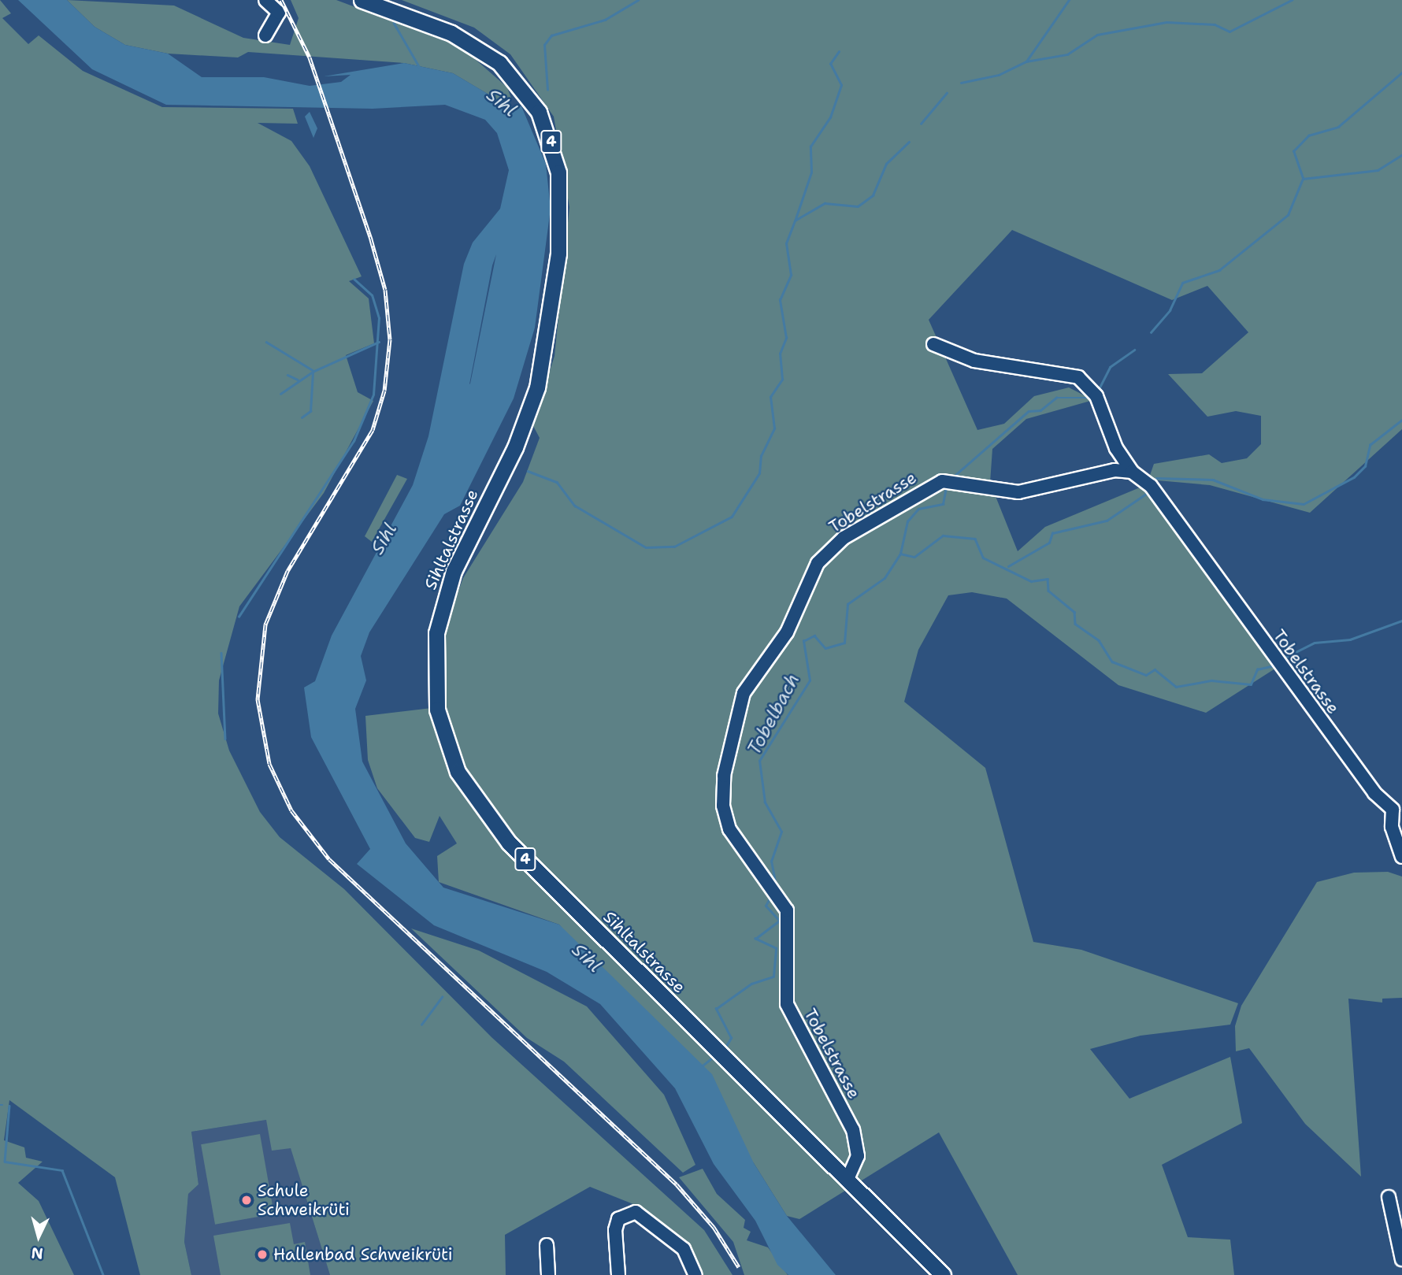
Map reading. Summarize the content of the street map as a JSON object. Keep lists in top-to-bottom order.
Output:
{
  "streets": {
    "main road": ["4", "Sihltalstrasse"],
    "street": ["Tobelstrasse"]
  },
  "crossings": [
    ["Tobelstrasse", "Sihltalstrasse"]
  ],
  "water": ["Sihl", "Tobelbach"],
  "places": ["Schule Schweikrüti", "Hallenbad Schweikrüti"],
  "north": "bottom"
}
